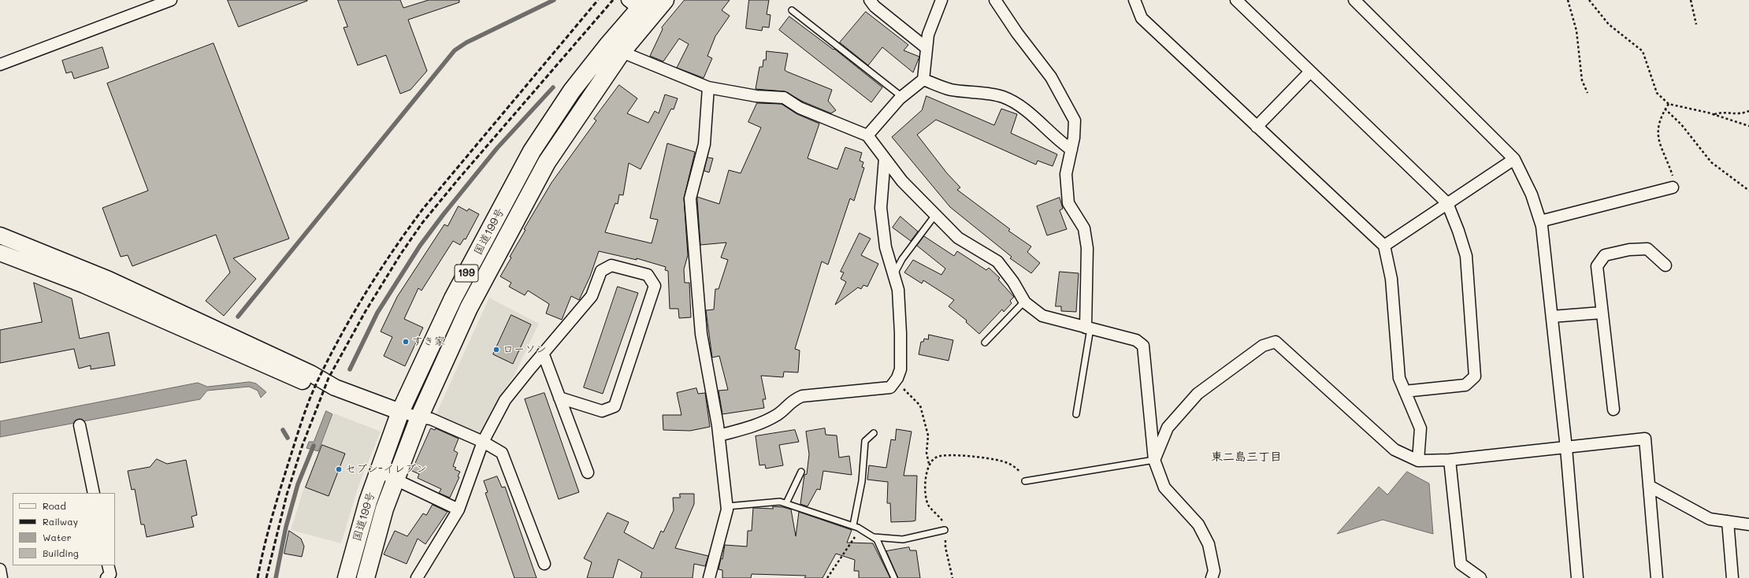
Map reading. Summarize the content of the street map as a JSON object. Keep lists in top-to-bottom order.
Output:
{
  "streets": {
    "highway": ["国道199号", "199"]
  },
  "districts": ["東二島三丁目"],
  "places": ["すき家", "ローソン", "セブン-イレブン"],
  "legend": [
    "Road",
    "Railway",
    "Water",
    "Building"
  ]
}
